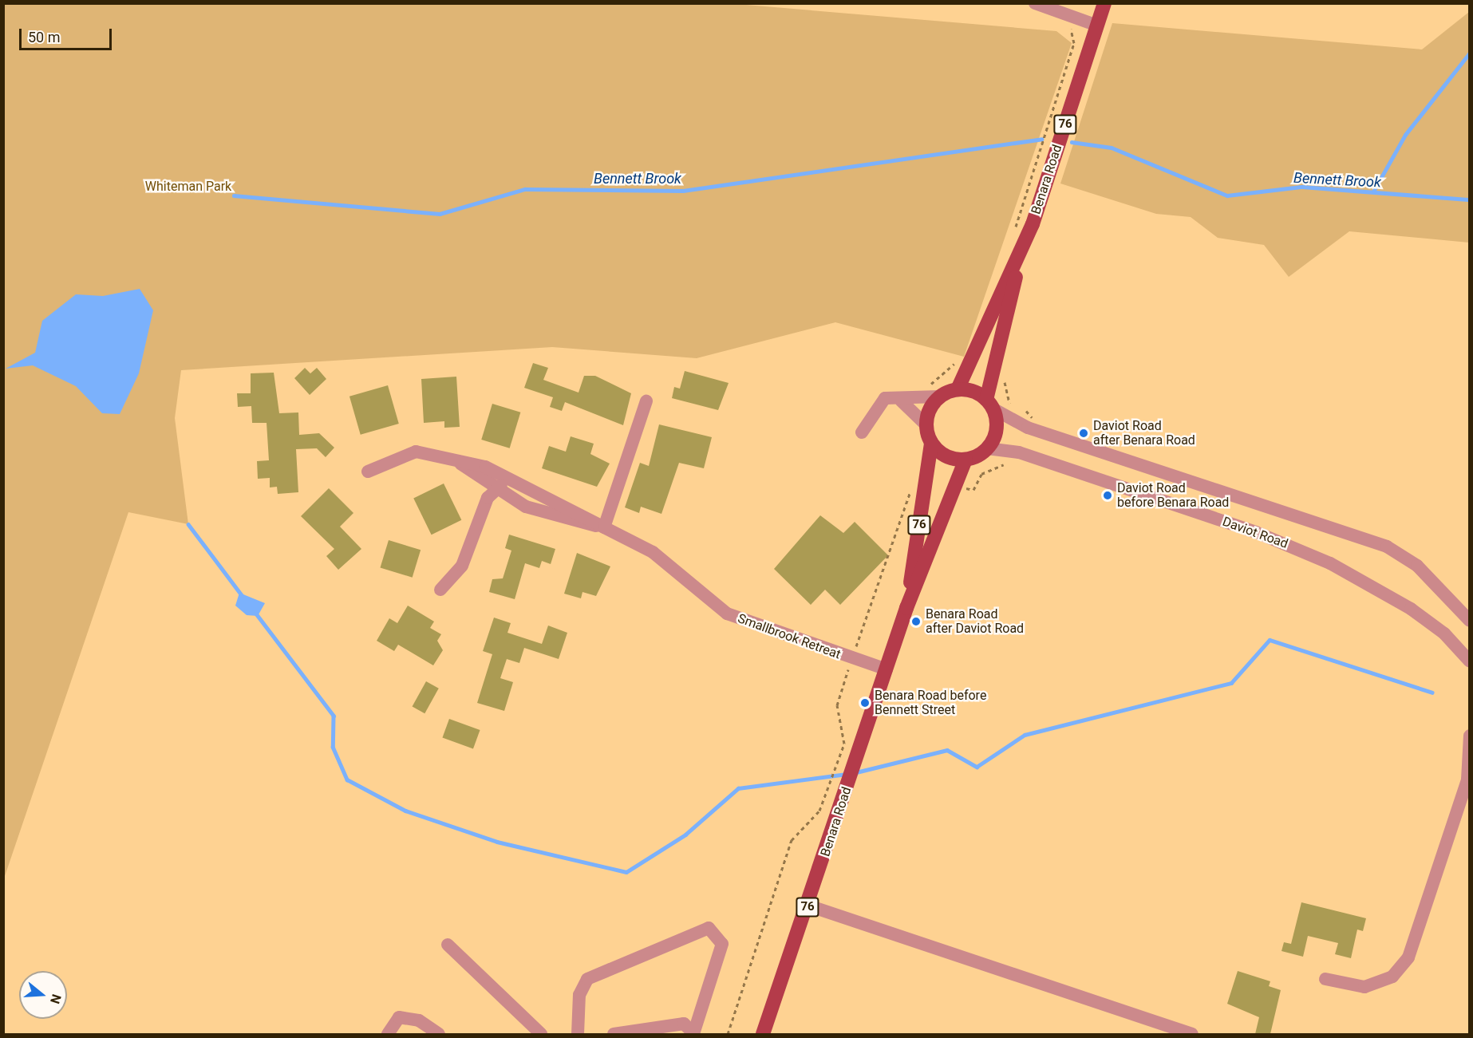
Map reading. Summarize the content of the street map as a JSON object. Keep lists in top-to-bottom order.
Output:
{
  "streets": {
    "main road": ["76", "Benara Road"],
    "street": ["Daviot Road", "Smallbrook Retreat"]
  },
  "crossings": [
    ["76", "Benara Road"],
    ["76", "Daviot Road"],
    ["Benara Road", "Daviot Road"],
    ["Benara Road", "Smallbrook Retreat"]
  ],
  "water": ["Bennett Brook"],
  "parks": ["Whiteman Park"],
  "places": [
    "Daviot Road after Benara Road",
    "Daviot Road before Benara Road",
    "Benara Road after Daviot Road",
    "Benara Road before Bennett Street"
  ],
  "scale_bar": "50 m",
  "north": "right"
}
